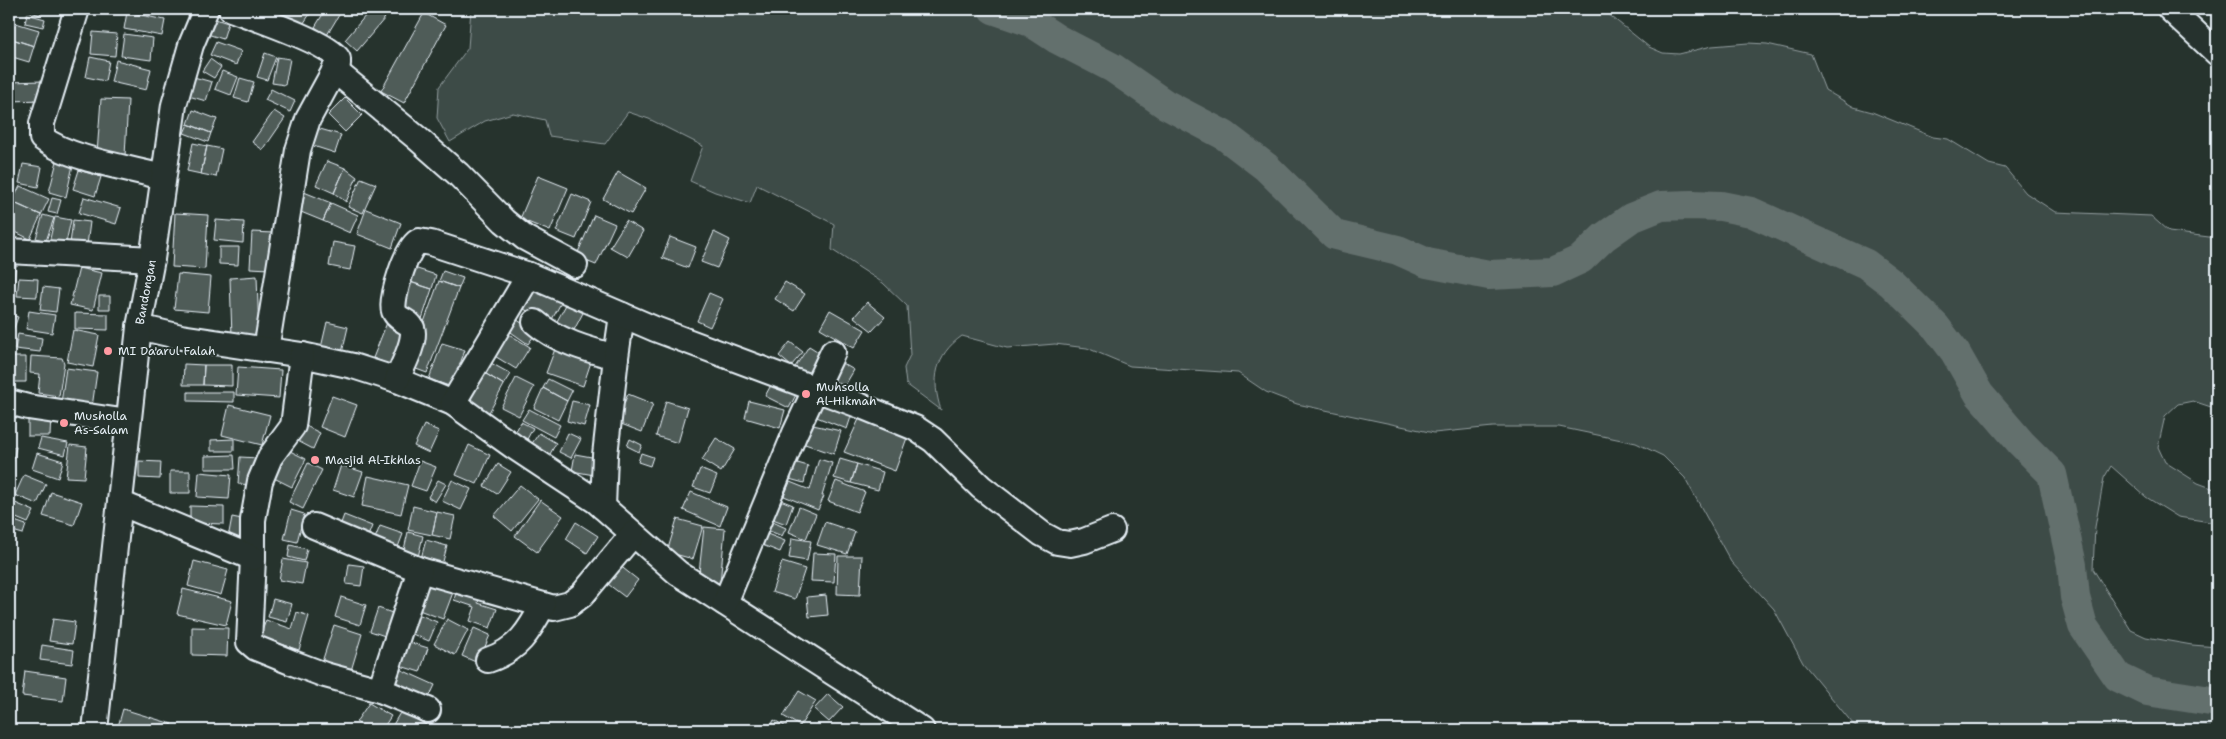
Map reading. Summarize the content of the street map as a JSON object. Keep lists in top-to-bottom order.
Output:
{
  "streets": {
    "street": ["Bandongan"]
  },
  "places": [
    "MI Da'arul Falah",
    "Muhsolla Al-Hikmah",
    "Musholla As-Salam",
    "Masjid Al-Ikhlas"
  ]
}
